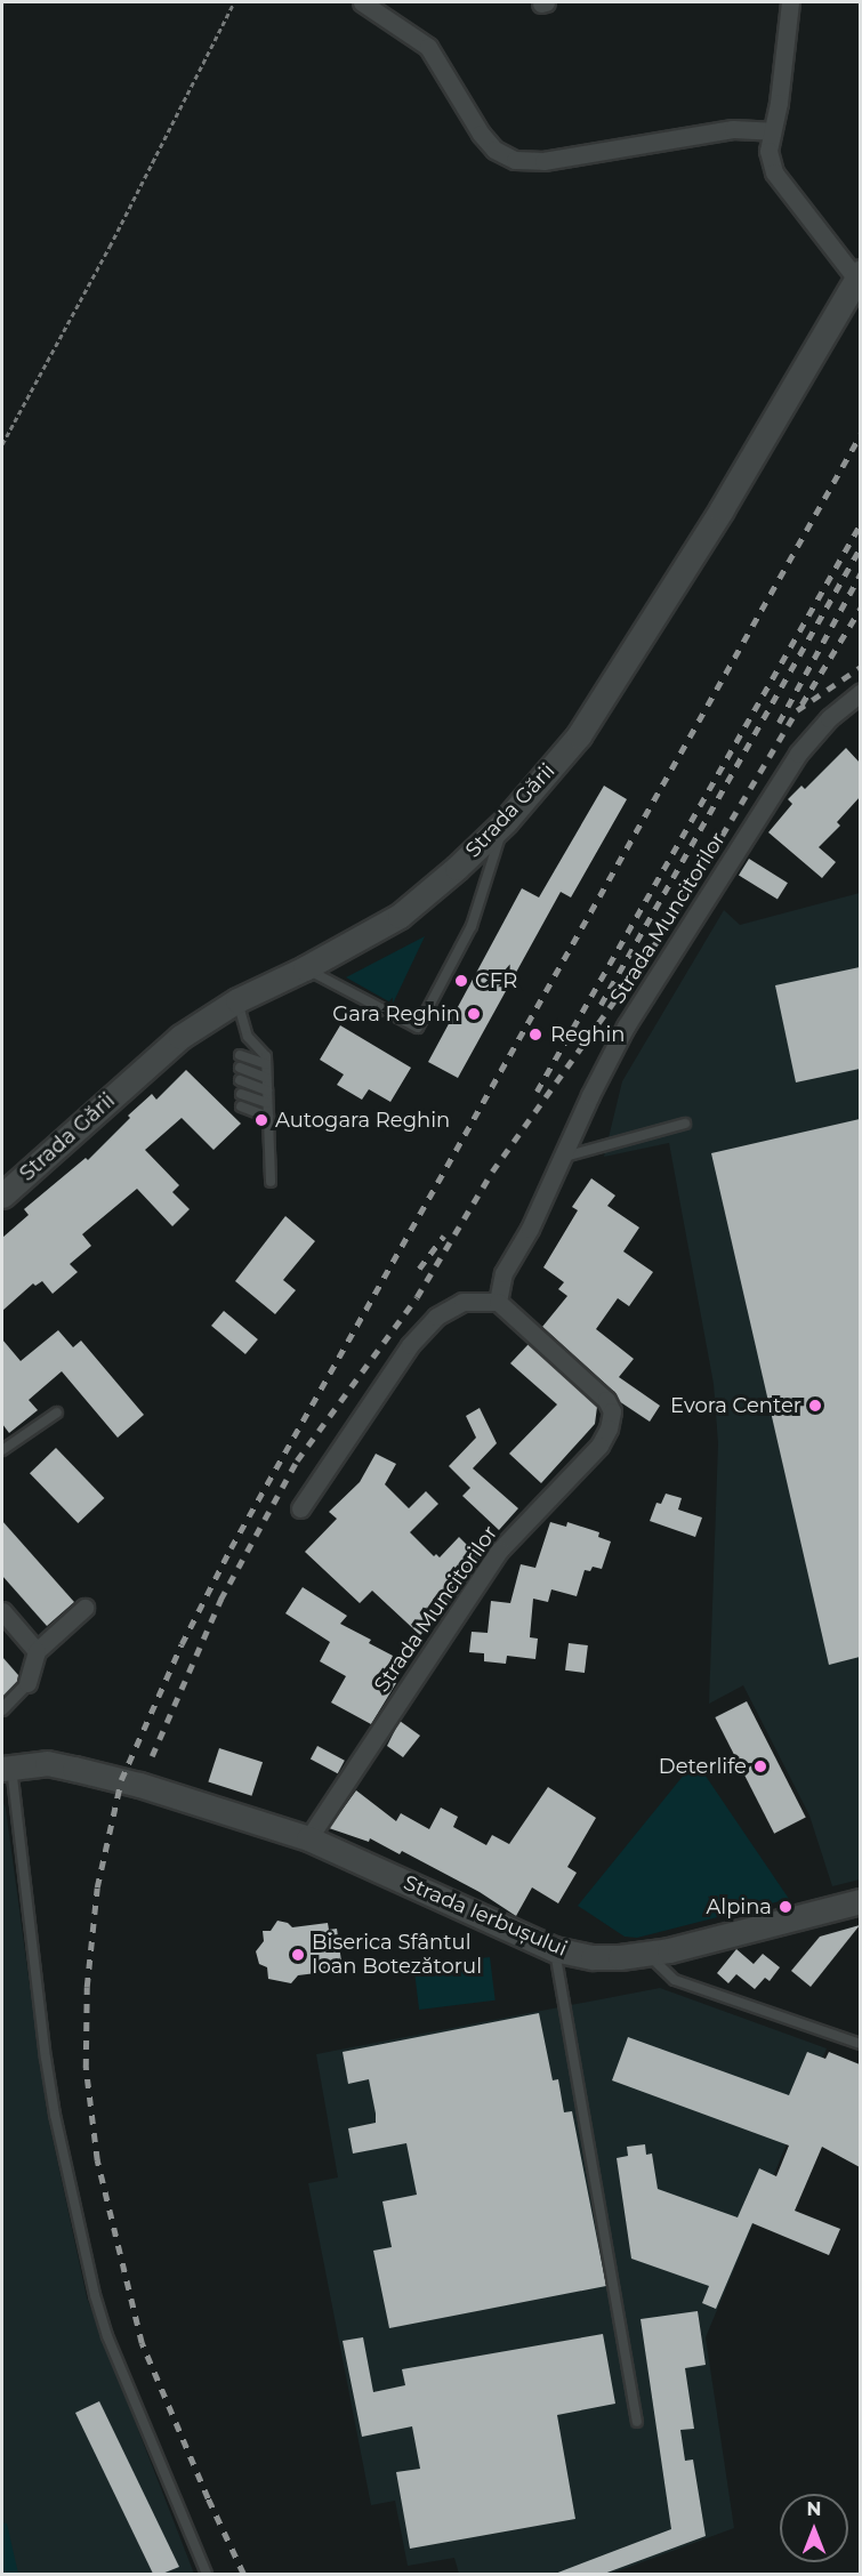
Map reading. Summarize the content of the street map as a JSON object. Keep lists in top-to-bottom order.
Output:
{
  "streets": {
    "main road": ["Strada Gării", "Strada Ierbușului"],
    "street": ["Strada Muncitorilor"]
  },
  "crossings": [
    ["Strada Muncitorilor", "Strada Ierbușului"]
  ],
  "places": [
    "CFR",
    "Gara Reghin",
    "Reghin",
    "Autogara Reghin",
    "Evora Center",
    "Deterlife",
    "Alpina",
    "Biserica Sfântul Ioan Botezătorul"
  ],
  "north": "top"
}
